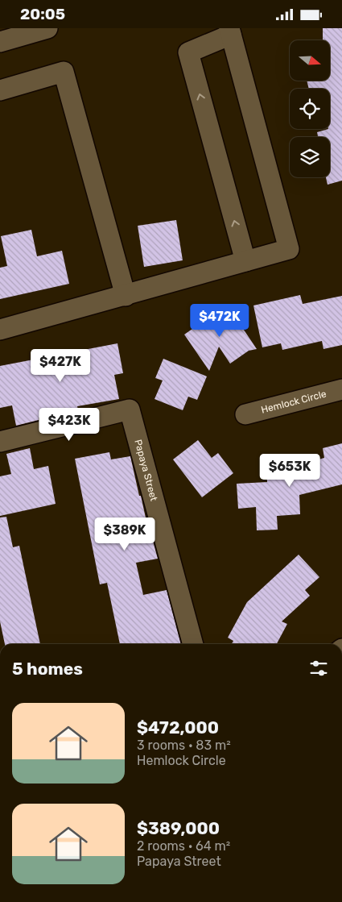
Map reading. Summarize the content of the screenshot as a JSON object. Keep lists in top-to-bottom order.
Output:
{
  "streets": {
    "street": ["Hemlock Circle", "Papaya Street"]
  },
  "north": "right",
  "page": {
    "status": "20:05",
    "price": [
      "$472K",
      "$427K",
      "$423K",
      "$653K",
      "$389K"
    ],
    "heading": "5 homes",
    "list": [
      {
        "name": "$472,000",
        "note": "3 rooms · 83 m² · Hemlock Circle"
      },
      {
        "name": "$389,000",
        "note": "2 rooms · 64 m² · Papaya Street"
      }
    ]
  }
}
